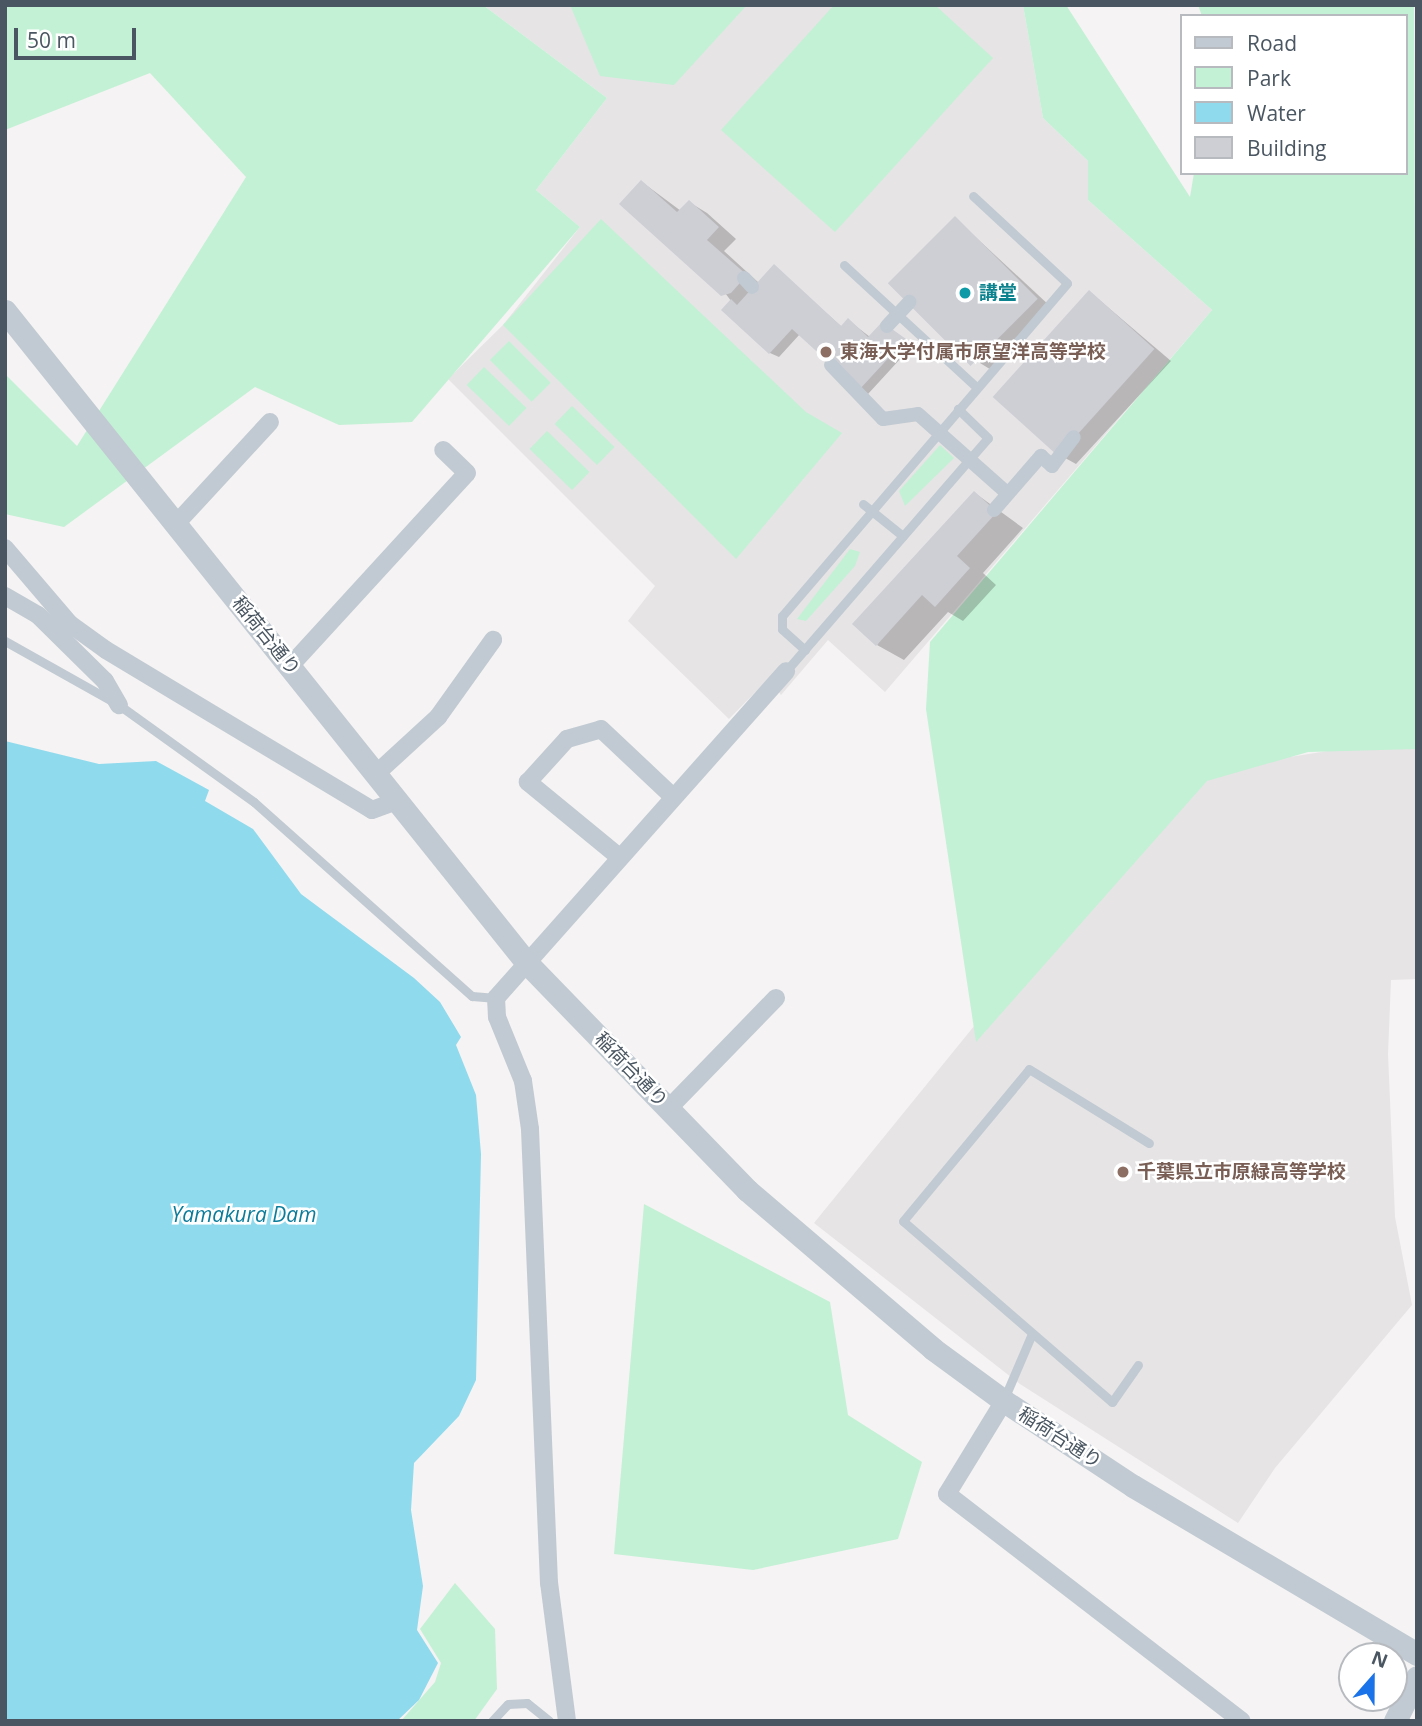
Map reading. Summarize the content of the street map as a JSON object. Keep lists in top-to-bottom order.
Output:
{
  "streets": {
    "street": ["稲荷台通り"]
  },
  "water": ["Yamakura Dam"],
  "places": ["講堂", "東海大学付属市原望洋高等学校", "千葉県立市原緑高等学校"],
  "legend": [
    "Road",
    "Park",
    "Water",
    "Building"
  ],
  "scale_bar": "50 m",
  "north": "top"
}
